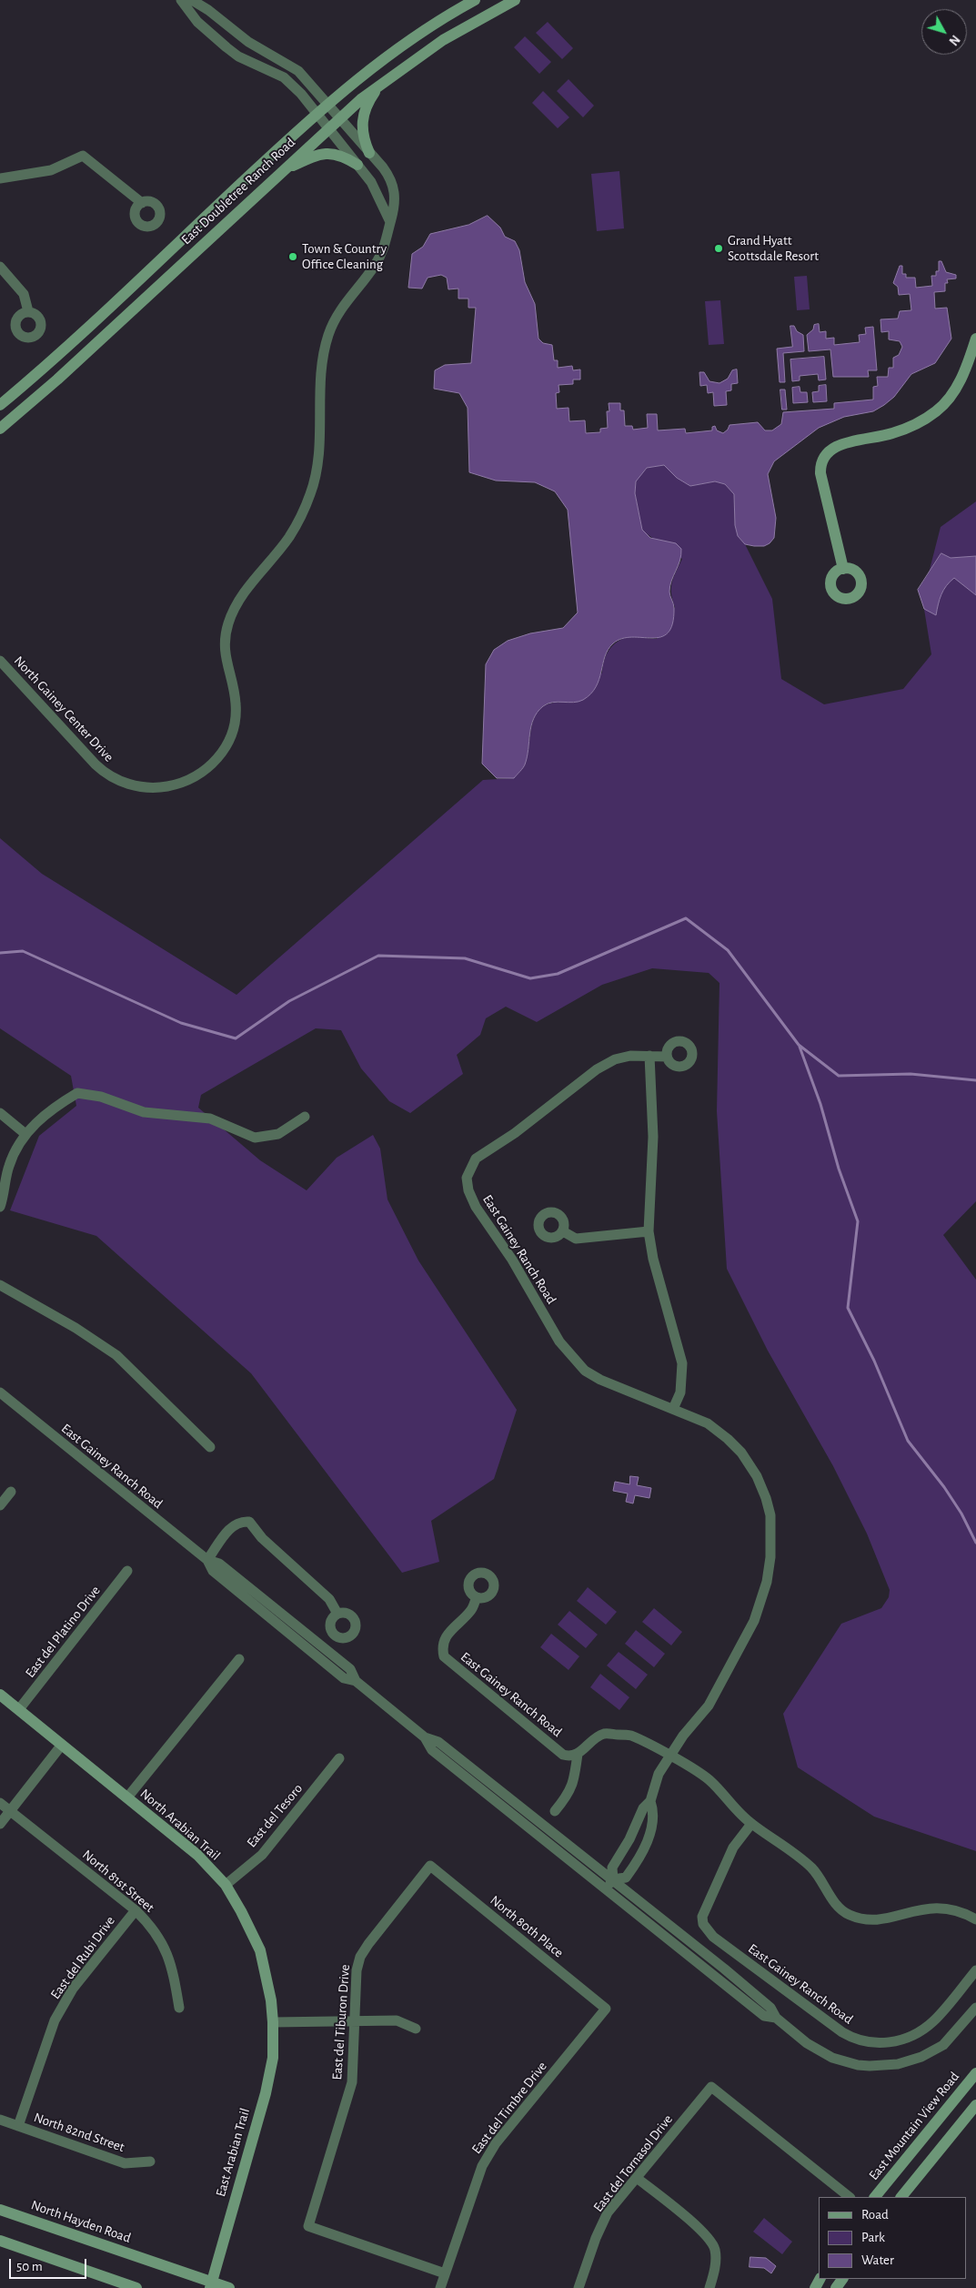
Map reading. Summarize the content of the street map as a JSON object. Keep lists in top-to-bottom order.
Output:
{
  "streets": {
    "main road": [
      "East Doubletree Ranch Road",
      "North Arabian Trail",
      "East Mountain View Road",
      "East Arabian Trail",
      "North Hayden Road"
    ],
    "street": [
      "North Gainey Center Drive",
      "East Gainey Ranch Road",
      "East del Platino Drive",
      "East del Tesoro",
      "North 81st Street",
      "North 80th Place",
      "East del Rubi Drive",
      "East del Tiburon Drive",
      "East del Timbre Drive",
      "North 82nd Street",
      "East del Tornasol Drive"
    ]
  },
  "crossings": [
    ["East del Platino Drive", "North Arabian Trail"],
    ["East del Tesoro", "North Arabian Trail"],
    ["North Arabian Trail", "East Arabian Trail"],
    ["North 81st Street", "East del Rubi Drive"],
    ["North 80th Place", "East del Tiburon Drive"],
    ["North 80th Place", "East del Timbre Drive"],
    ["East del Rubi Drive", "North 82nd Street"],
    ["East del Tiburon Drive", "East del Timbre Drive"],
    ["East Arabian Trail", "North Hayden Road"]
  ],
  "places": ["Grand Hyatt Scottsdale Resort", "Town & Country Office Cleaning"],
  "legend": ["Road", "Park", "Water"],
  "scale_bar": "50 m",
  "north": "bottom right"
}
